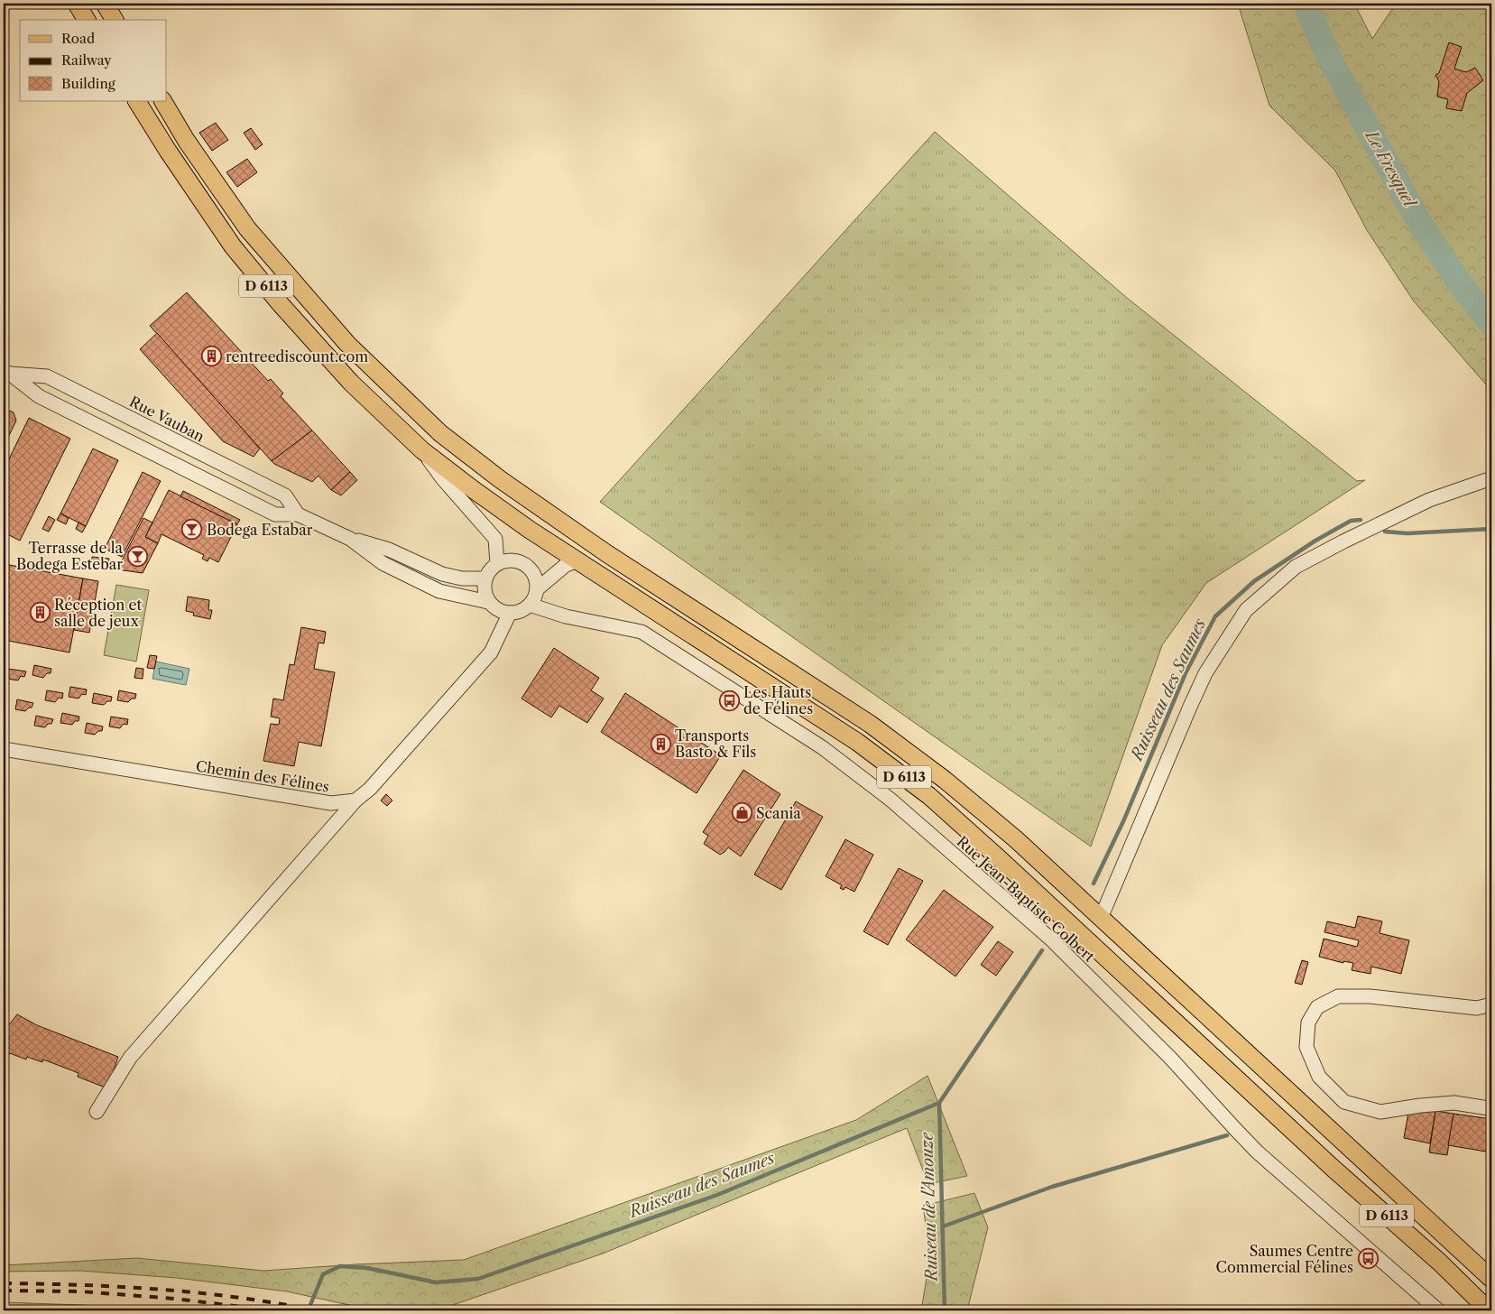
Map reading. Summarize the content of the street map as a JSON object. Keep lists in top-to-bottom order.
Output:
{
  "streets": {
    "main road": ["D 6113"],
    "street": ["Rue Vauban", "Chemin des Félines", "Rue Jean-Baptiste Colbert"]
  },
  "crossings": [
    ["Rue Vauban", "Rue Jean-Baptiste Colbert"]
  ],
  "water": ["Le Fresquel", "Ruisseau des Saumes", "Ruiseau de l'Amouze"],
  "places": {
    "building": ["rentreediscount.com", "Réception et salle de jeux", "Transports Basto & Fils"],
    "bar": ["Bodega Estabar", "Terrasse de la Bodega Estebar"],
    "bus stop": ["Les Hauts de Félines", "Saumes Centre Commercial Félines"],
    "shop": ["Scania"]
  },
  "legend": ["Road", "Railway", "Building"]
}
